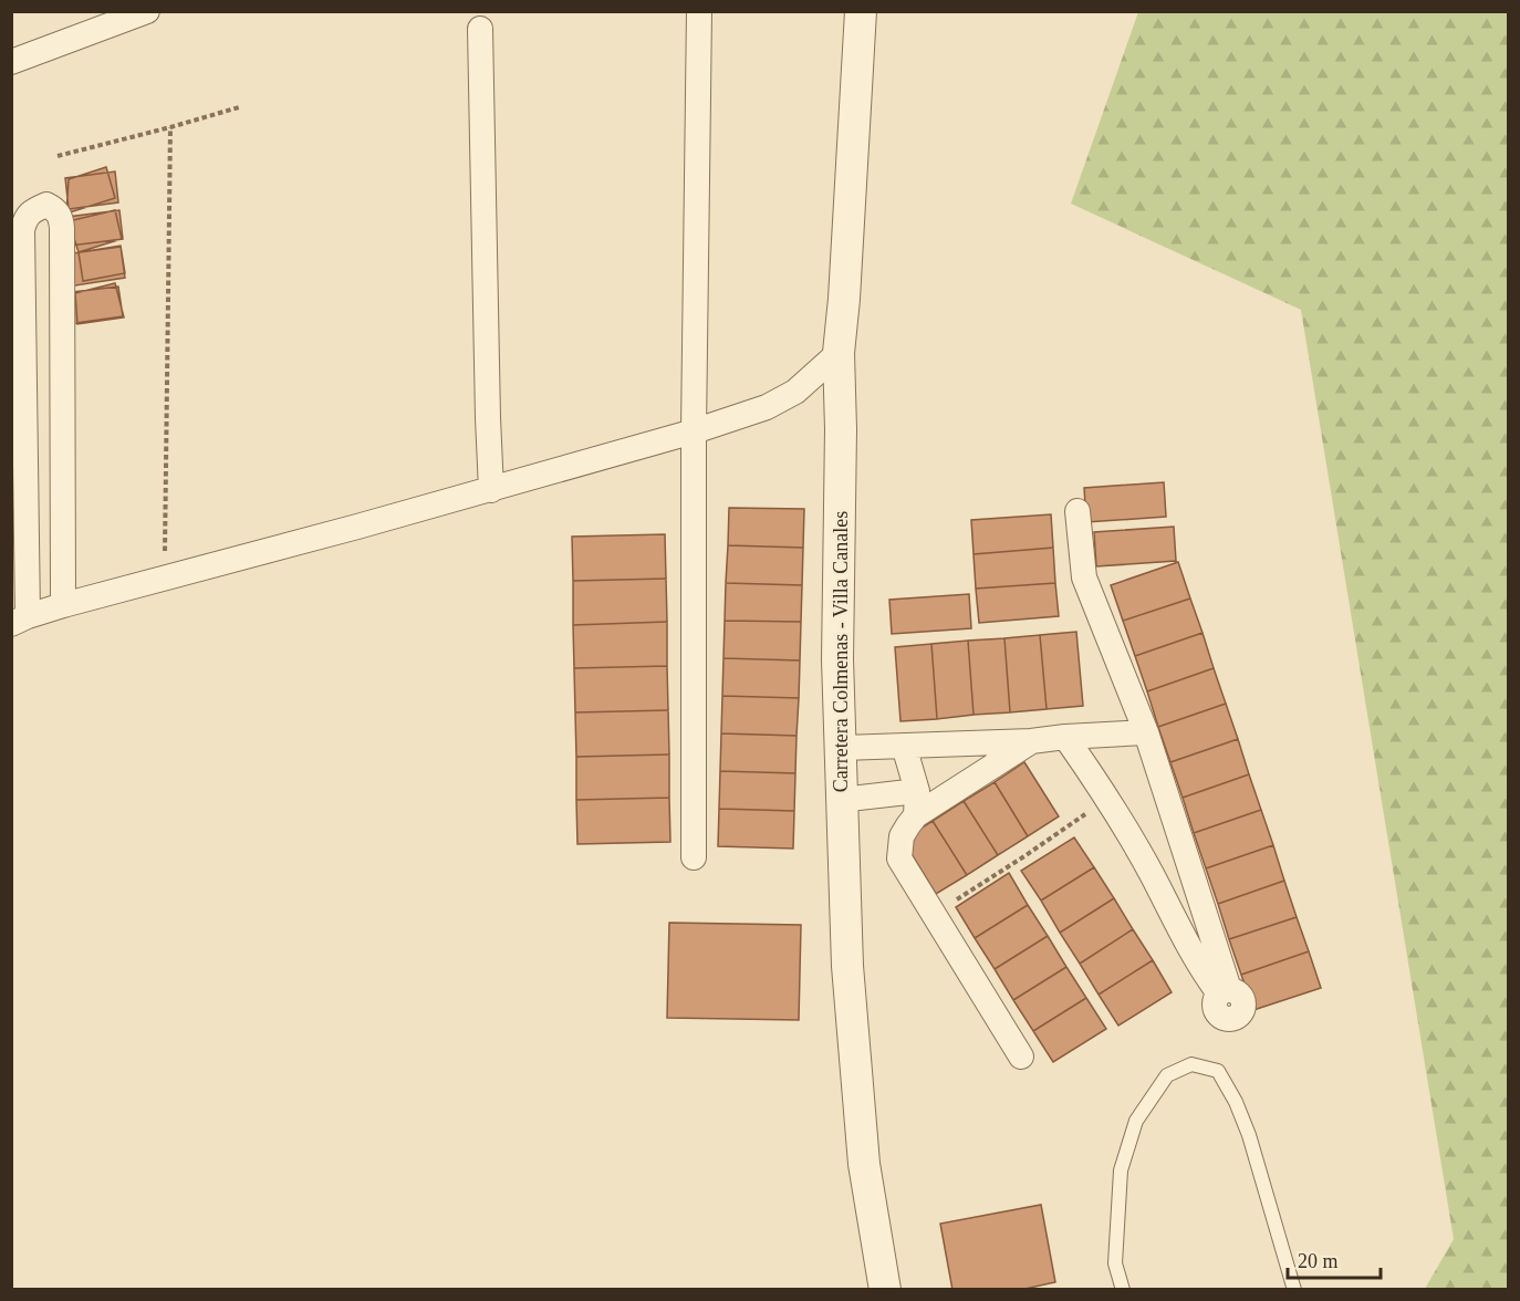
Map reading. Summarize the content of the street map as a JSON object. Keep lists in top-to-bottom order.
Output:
{
  "streets": {
    "street": ["Carretera Colmenas - Villa Canales"]
  },
  "scale_bar": "20 m"
}
